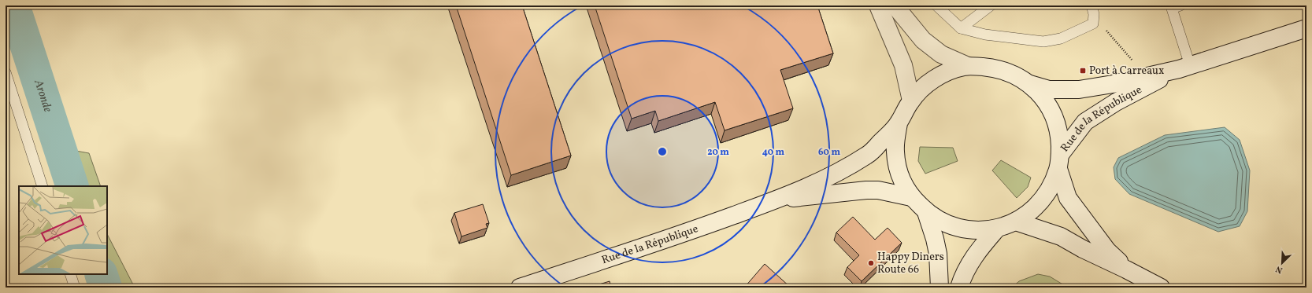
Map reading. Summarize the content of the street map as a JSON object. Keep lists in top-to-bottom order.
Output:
{
  "streets": {
    "main road": ["Rue de la République"]
  },
  "water": ["Aronde"],
  "places": {
    "transit": ["Port à Carreaux"],
    "other": ["Happy Diners Route 66"]
  },
  "north": "bottom left",
  "rings": ["20 m", "40 m", "60 m"]
}
